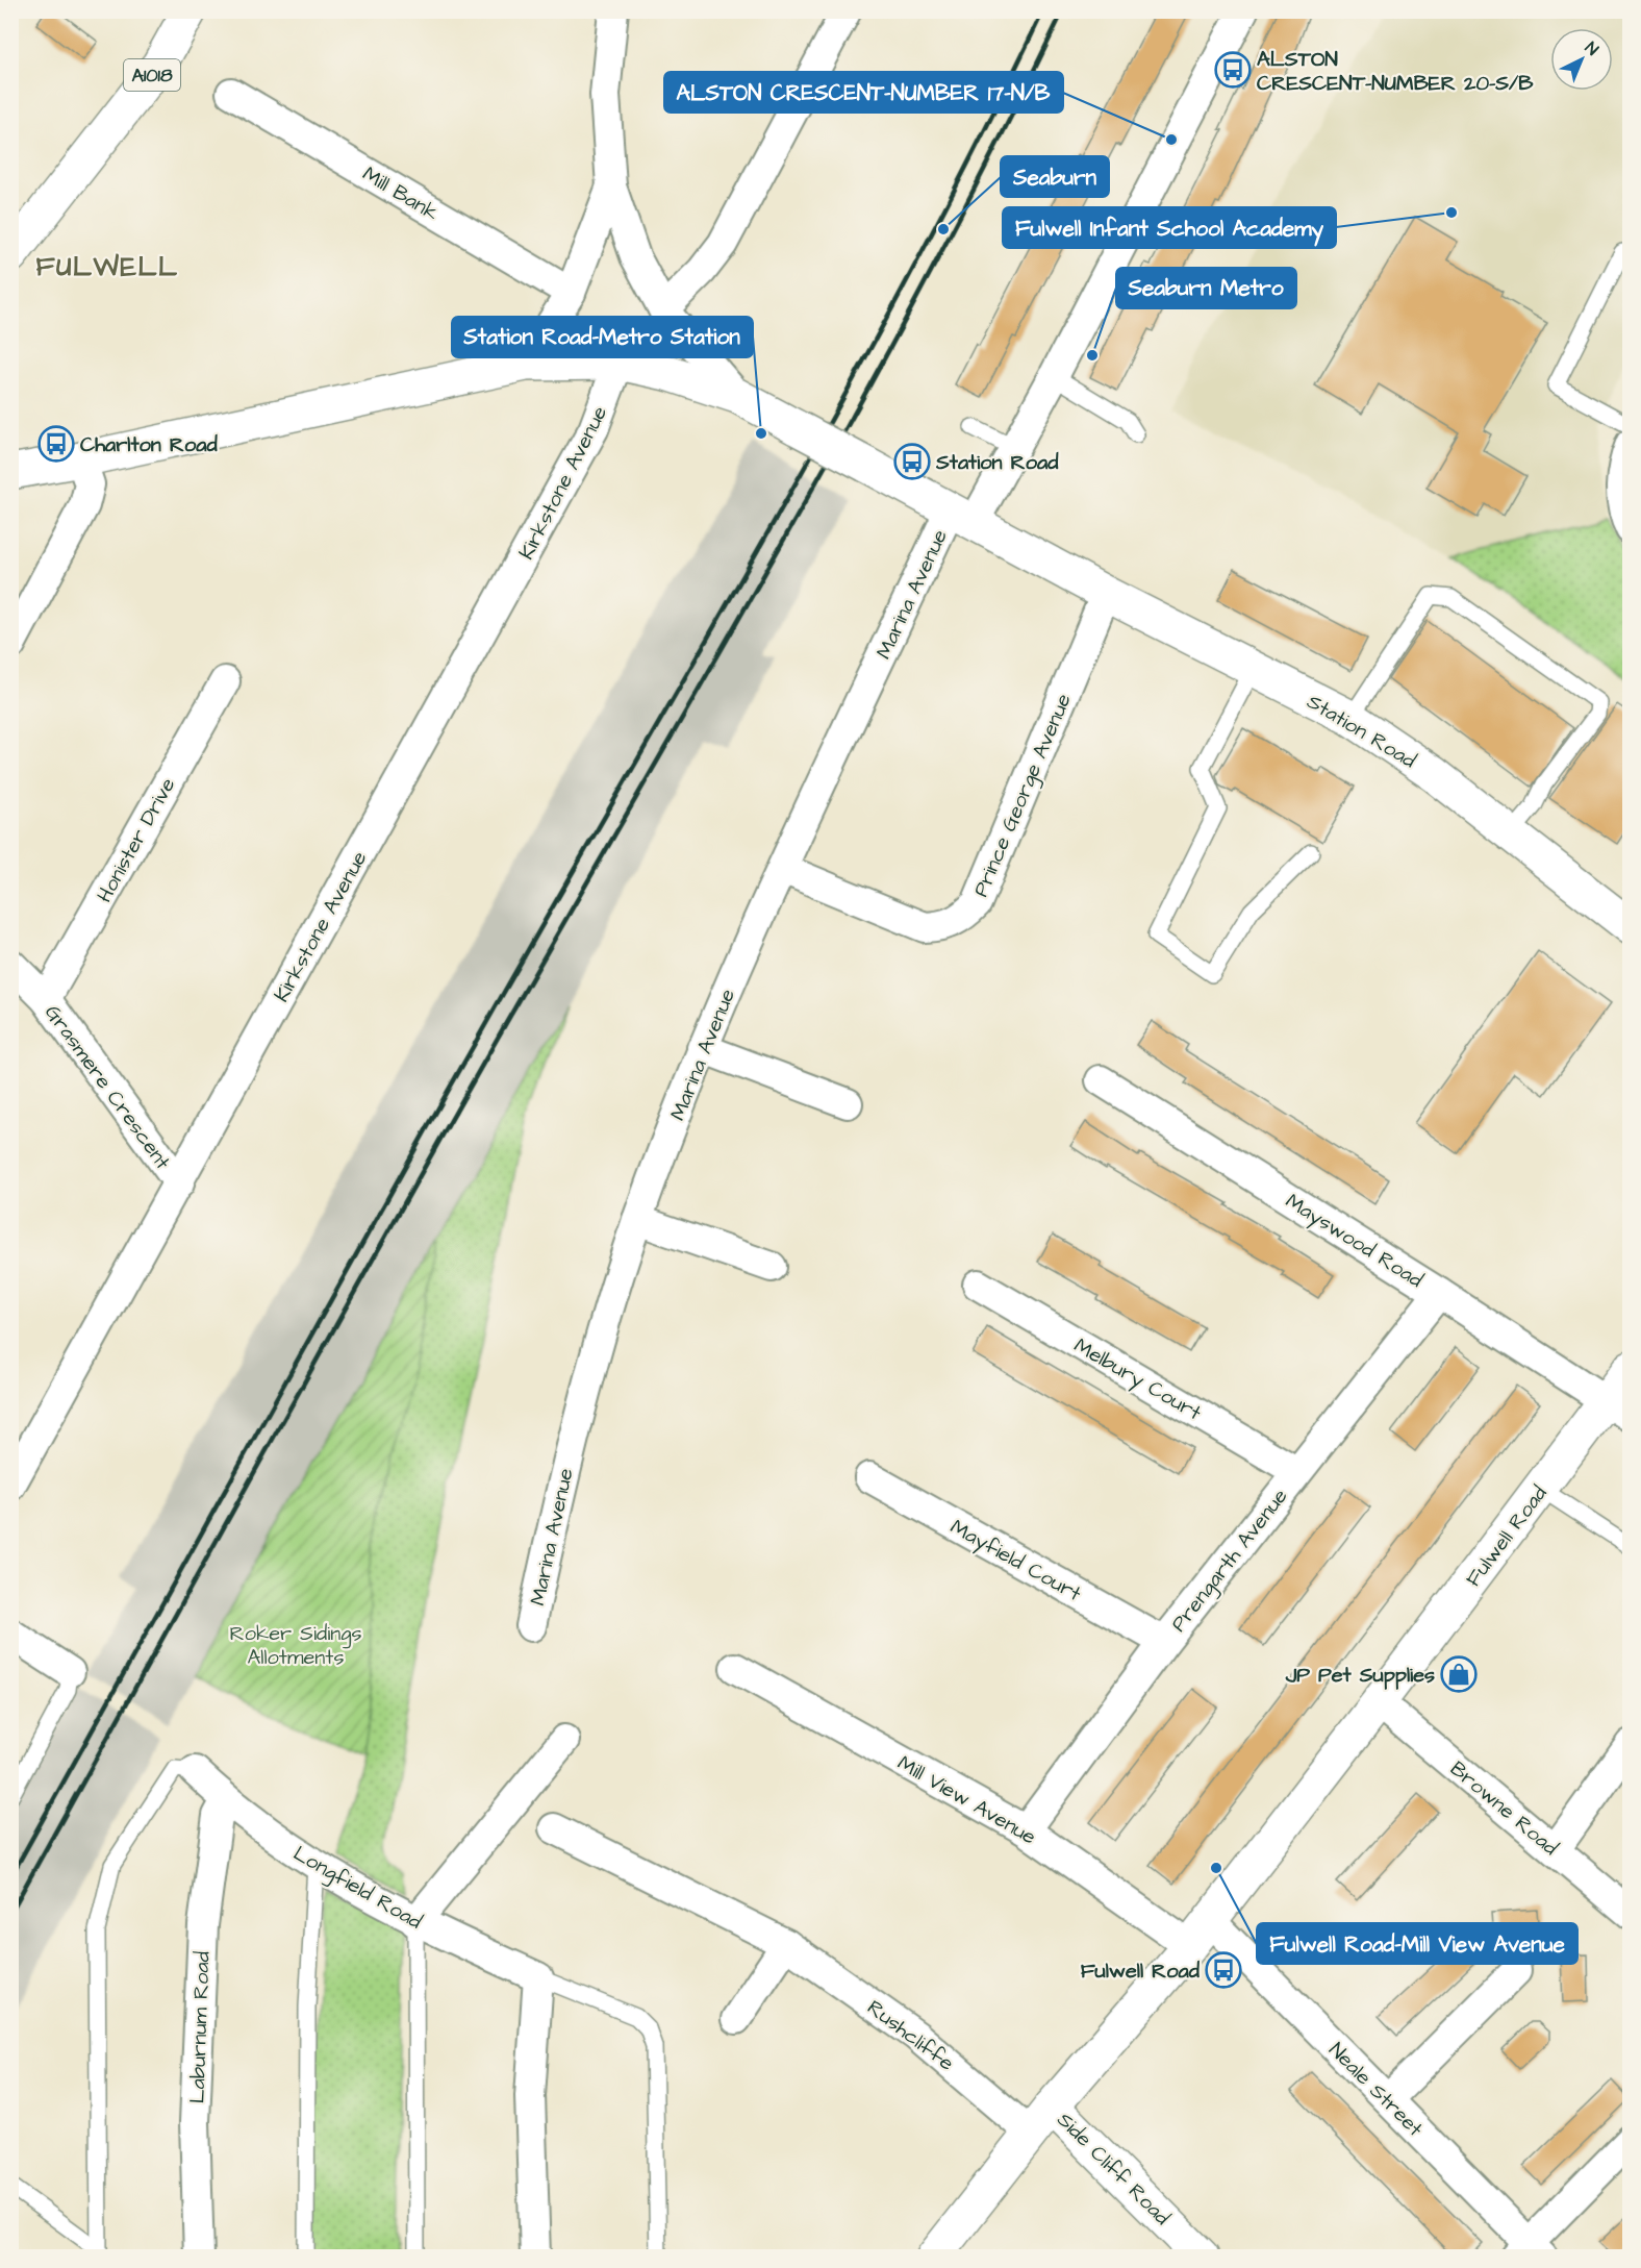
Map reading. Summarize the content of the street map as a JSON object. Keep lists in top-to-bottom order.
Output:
{
  "streets": {
    "main road": [
      "A1018",
      "Station Road",
      "Fulwell Road",
      "Side Cliff Road"
    ],
    "street": [
      "Mill Bank",
      "Kirkstone Avenue",
      "Marina Avenue",
      "Prince George Avenue",
      "Honister Drive",
      "Grasmere Crescent",
      "Mayswood Road",
      "Melbury Court",
      "Mayfield Court",
      "Prengarth Avenue",
      "Mill View Avenue",
      "Browne Road",
      "Longfield Road",
      "Laburnum Road",
      "Rushcliffe",
      "Neale Street"
    ]
  },
  "crossings": [
    ["Kirkstone Avenue", "Grasmere Crescent"],
    ["Marina Avenue", "Station Road"],
    ["Marina Avenue", "Prince George Avenue"],
    ["Station Road", "Prince George Avenue"],
    ["Honister Drive", "Grasmere Crescent"],
    ["Mayswood Road", "Fulwell Road"],
    ["Mayswood Road", "Prengarth Avenue"],
    ["Melbury Court", "Prengarth Avenue"],
    ["Fulwell Road", "Mill View Avenue"],
    ["Fulwell Road", "Browne Road"],
    ["Fulwell Road", "Rushcliffe"],
    ["Fulwell Road", "Neale Street"],
    ["Fulwell Road", "Side Cliff Road"],
    ["Mayfield Court", "Prengarth Avenue"],
    ["Prengarth Avenue", "Mill View Avenue"],
    ["Mill View Avenue", "Neale Street"],
    ["Longfield Road", "Laburnum Road"]
  ],
  "districts": ["FULWELL"],
  "parks": ["Roker Sidings Allotments"],
  "places": {
    "bus stop": [
      "ALSTON CRESCENT-NUMBER 20-S/B",
      "Charlton Road",
      "Station Road",
      "Fulwell Road"
    ],
    "other": [
      "ALSTON CRESCENT-NUMBER 17-N/B",
      "Fulwell Infant School Academy",
      "Seaburn",
      "Seaburn Metro",
      "Station Road-Metro Station",
      "Fulwell Road-Mill View Avenue"
    ],
    "shop": ["JP Pet Supplies"]
  },
  "north": "top right"
}
